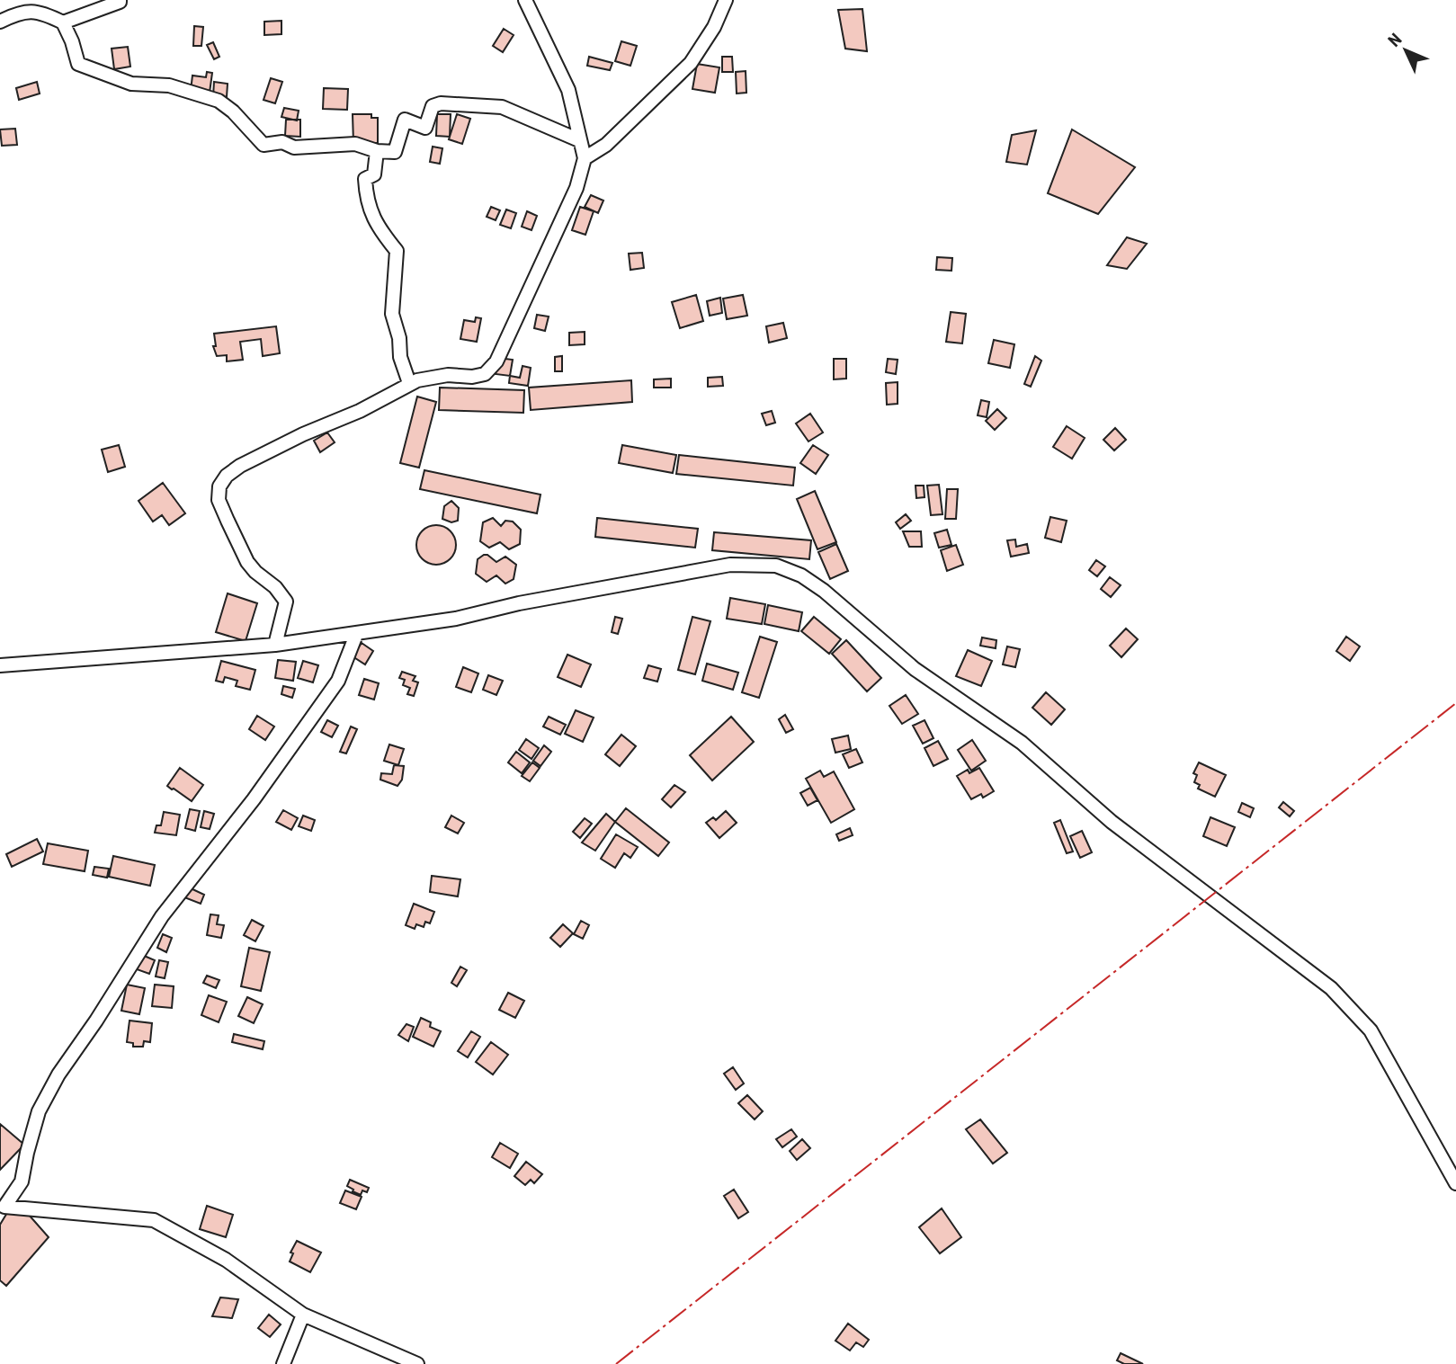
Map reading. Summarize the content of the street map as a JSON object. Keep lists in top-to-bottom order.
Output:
{
  "north": "top left"
}
